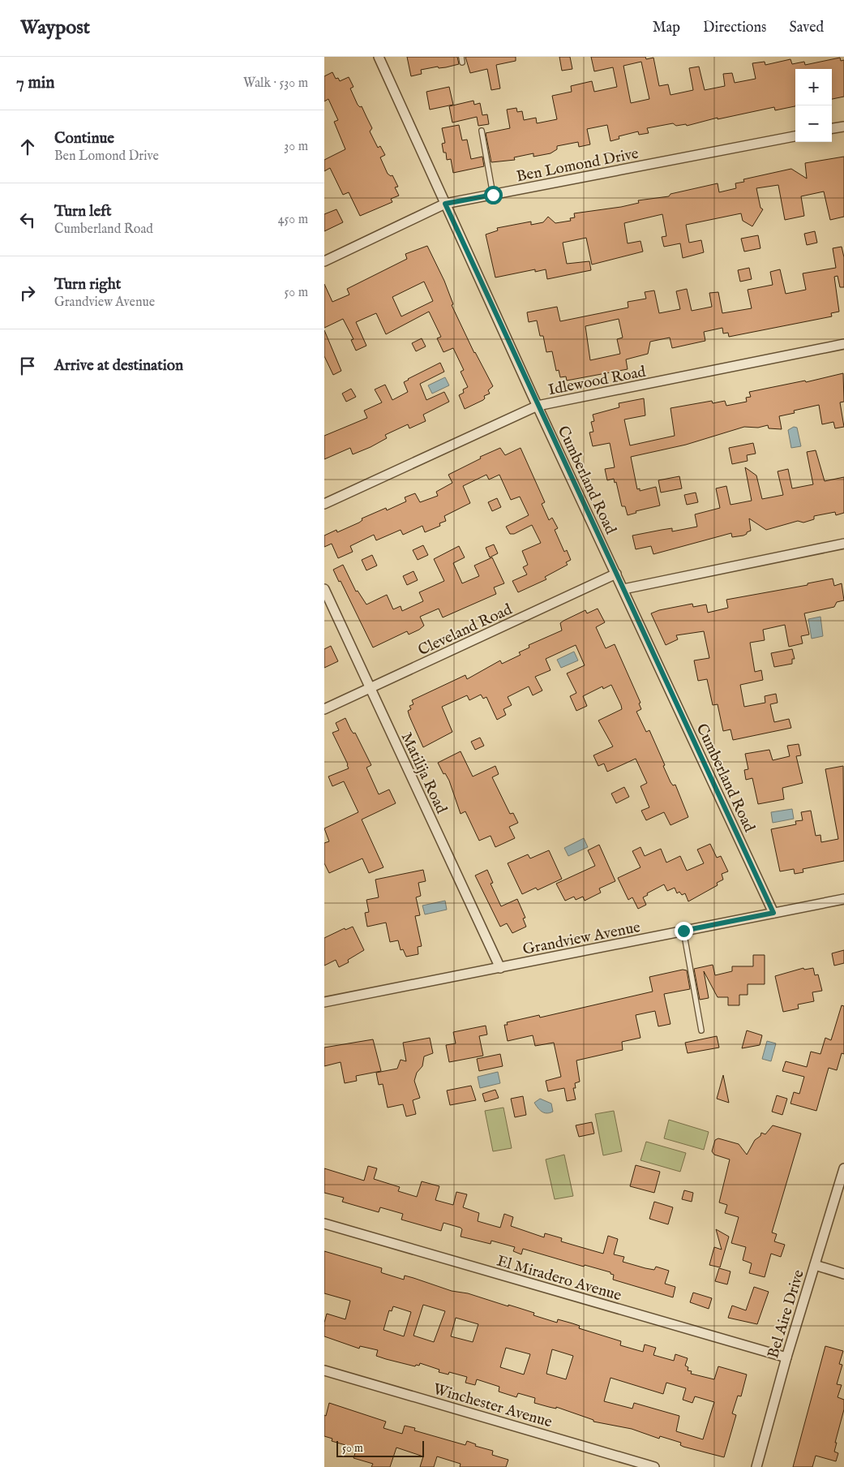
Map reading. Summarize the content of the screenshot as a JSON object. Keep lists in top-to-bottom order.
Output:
{
  "streets": {
    "street": [
      "Ben Lomond Drive",
      "Idlewood Road",
      "Cumberland Road",
      "Cleveland Road",
      "Matilija Road",
      "Grandview Avenue",
      "El Miradero Avenue",
      "Bel Aire Drive",
      "Winchester Avenue"
    ]
  },
  "crossings": [
    ["Ben Lomond Drive", "Cumberland Road"],
    ["Idlewood Road", "Cumberland Road"],
    ["Cumberland Road", "Cleveland Road"],
    ["Cumberland Road", "Grandview Avenue"],
    ["Cleveland Road", "Matilija Road"],
    ["Matilija Road", "Grandview Avenue"],
    ["El Miradero Avenue", "Bel Aire Drive"]
  ],
  "scale_bar": "50 m",
  "page": {
    "header": "Waypost",
    "nav": ["Map", "Directions", "Saved"],
    "heading": ["7 min", "Walk · 530 m"],
    "map_buttons": ["+", "−"],
    "list": [
      ["Continue", "Ben Lomond Drive", "30 m"],
      ["Turn left", "Cumberland Road", "450 m"],
      ["Turn right", "Grandview Avenue", "50 m"],
      "Arrive at destination"
    ],
    "scale": "50 m"
  }
}
